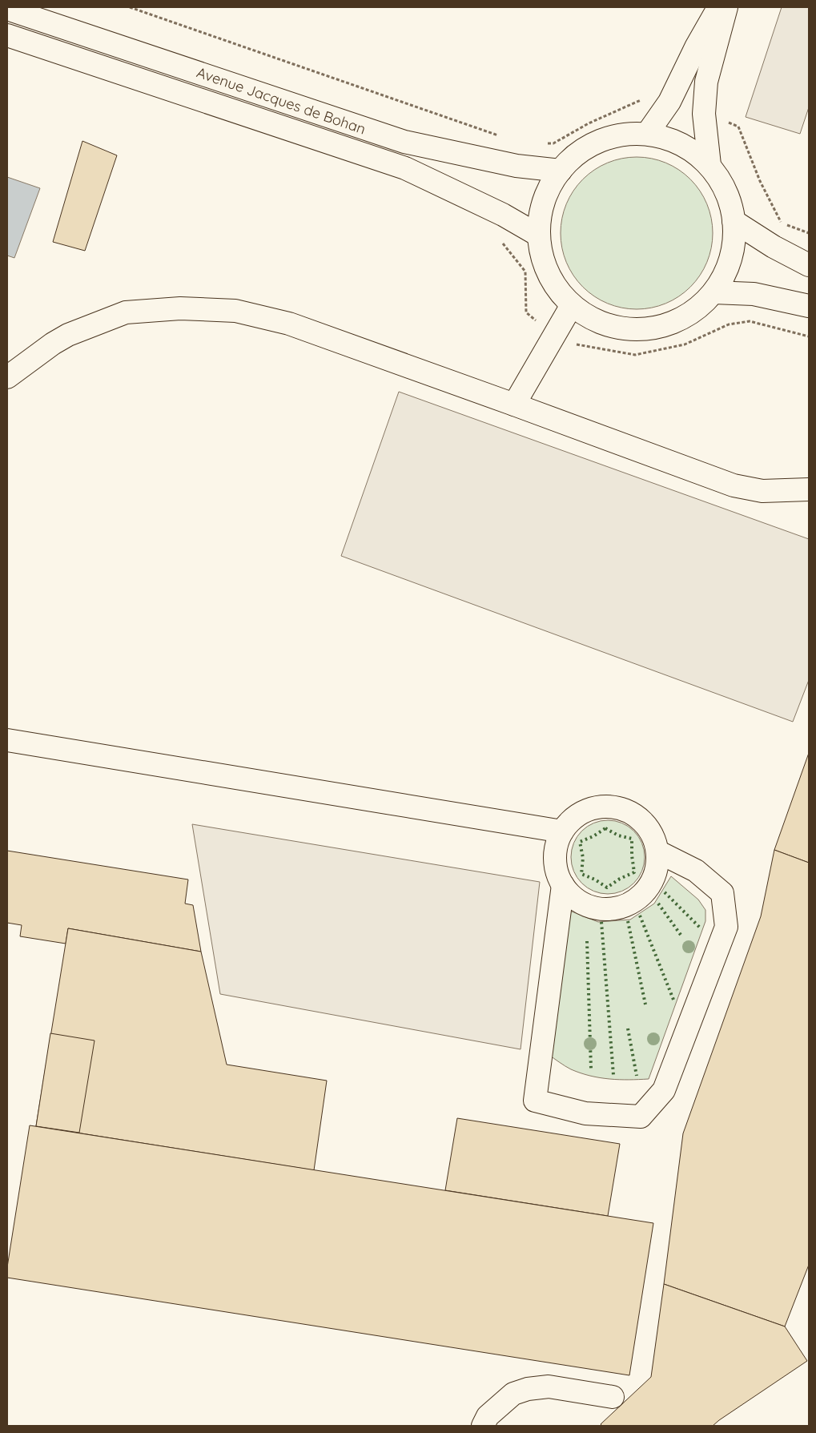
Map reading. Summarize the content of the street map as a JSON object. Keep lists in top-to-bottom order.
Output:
{
  "streets": {
    "street": ["Avenue Jacques de Bohan"]
  }
}
